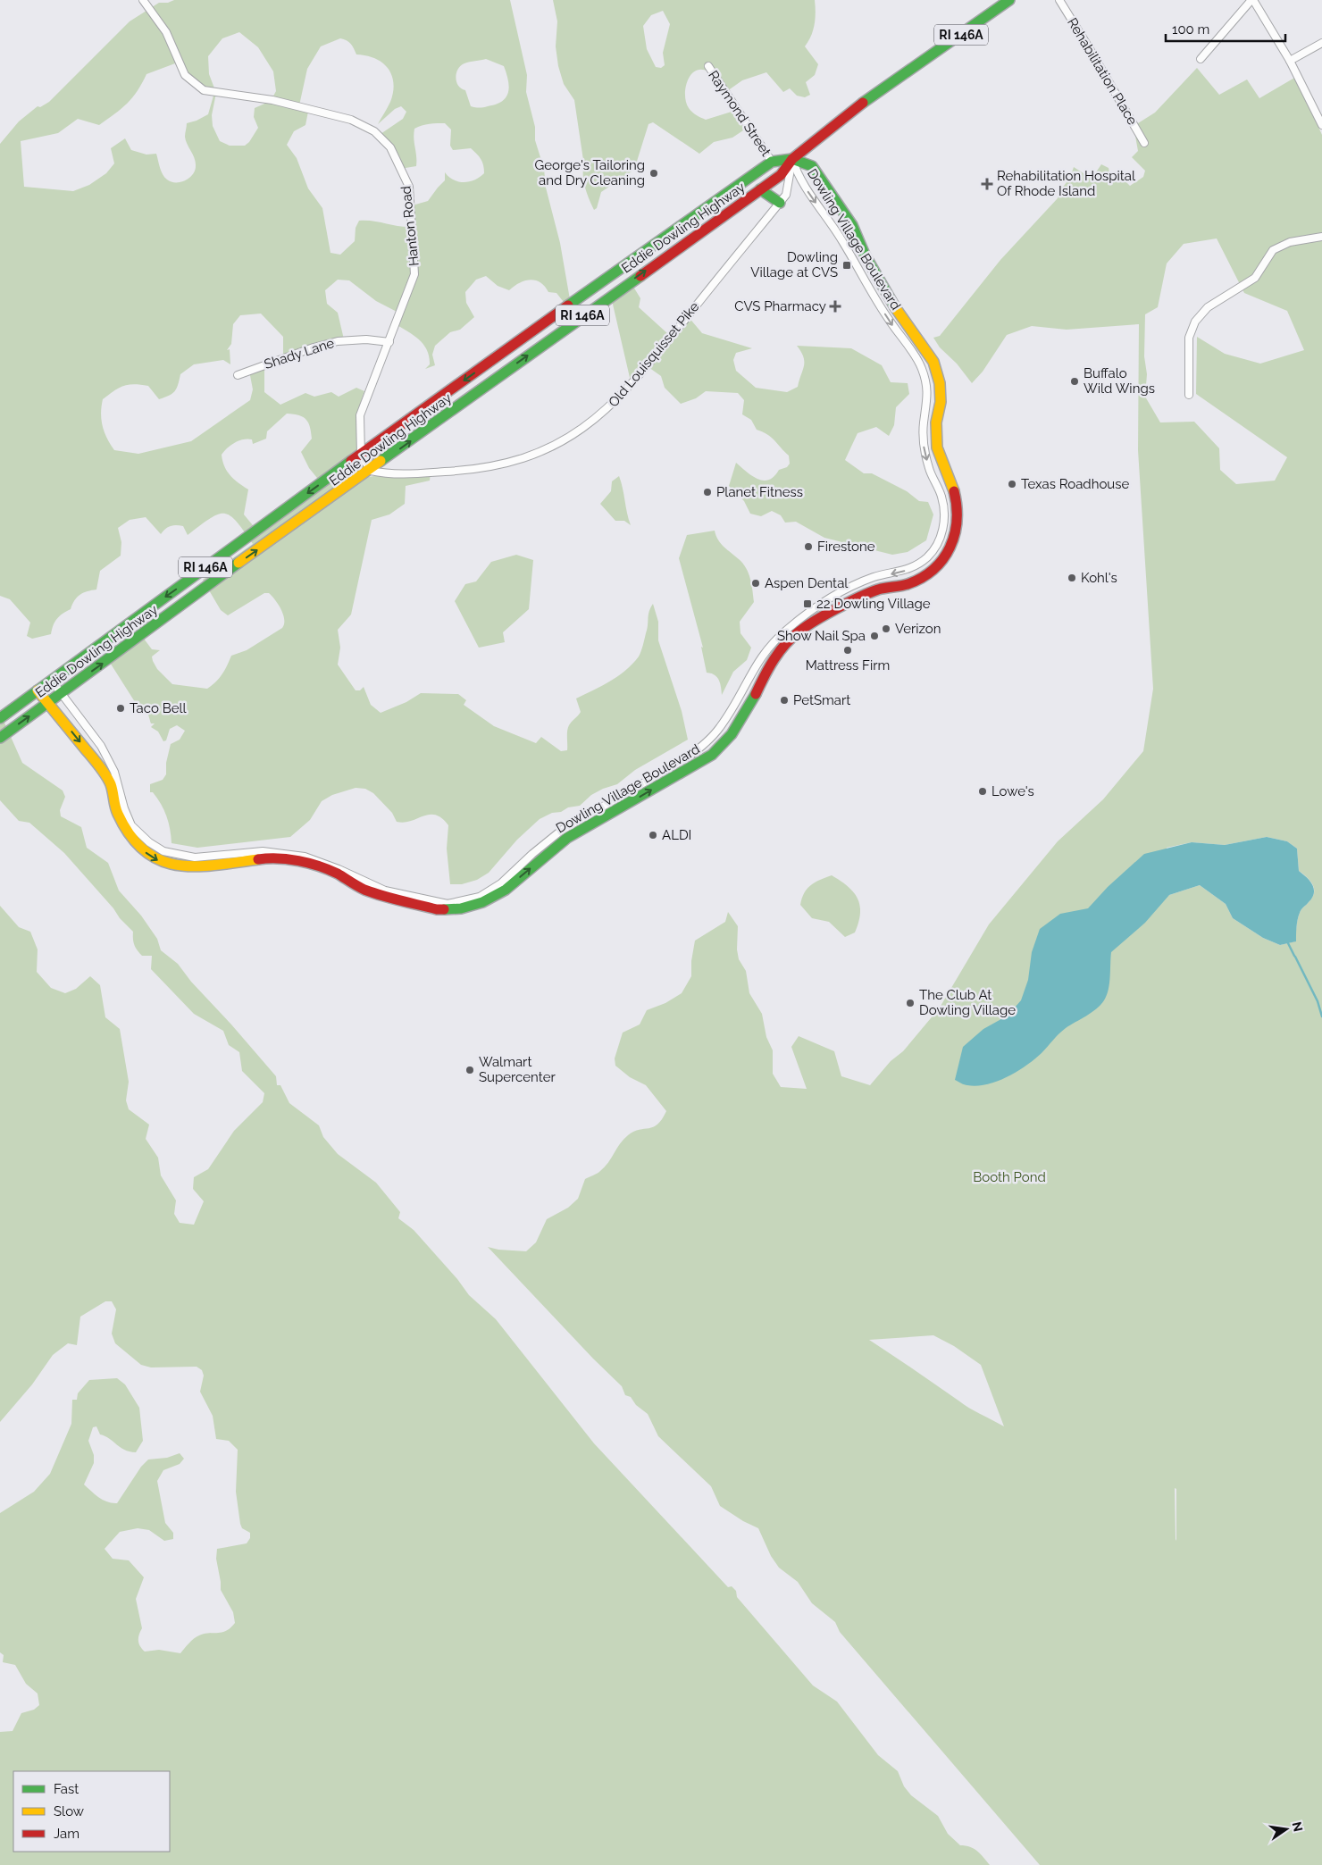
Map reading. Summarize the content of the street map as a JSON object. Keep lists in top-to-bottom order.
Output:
{
  "streets": {
    "main road": ["RI 146A", "Eddie Dowling Highway", "Dowling Village Boulevard"],
    "street": [
      "Rehabilitation Place",
      "Raymond Street",
      "Hanton Road",
      "Shady Lane",
      "Old Louisquisset Pike"
    ]
  },
  "crossings": [
    ["Raymond Street", "Eddie Dowling Highway"],
    ["Hanton Road", "Eddie Dowling Highway"],
    ["Hanton Road", "Shady Lane"],
    ["Eddie Dowling Highway", "Dowling Village Boulevard"],
    ["Eddie Dowling Highway", "Old Louisquisset Pike"],
    ["Dowling Village Boulevard", "Old Louisquisset Pike"]
  ],
  "parks": ["Booth Pond"],
  "places": {
    "other": [
      "George's Tailoring and Dry Cleaning",
      "Buffalo Wild Wings",
      "Texas Roadhouse",
      "Planet Fitness",
      "Firestone",
      "Kohl's",
      "Aspen Dental",
      "Verizon",
      "Show Nail Spa",
      "Mattress Firm",
      "PetSmart",
      "Taco Bell",
      "Lowe's",
      "ALDI",
      "The Club At Dowling Village",
      "Walmart Supercenter"
    ],
    "health": ["Rehabilitation Hospital Of Rhode Island", "CVS Pharmacy"],
    "transit": ["Dowling Village at CVS", "22 Dowling Village"]
  },
  "legend": ["Fast", "Slow", "Jam"],
  "scale_bar": "100 m",
  "north": "right"
}
